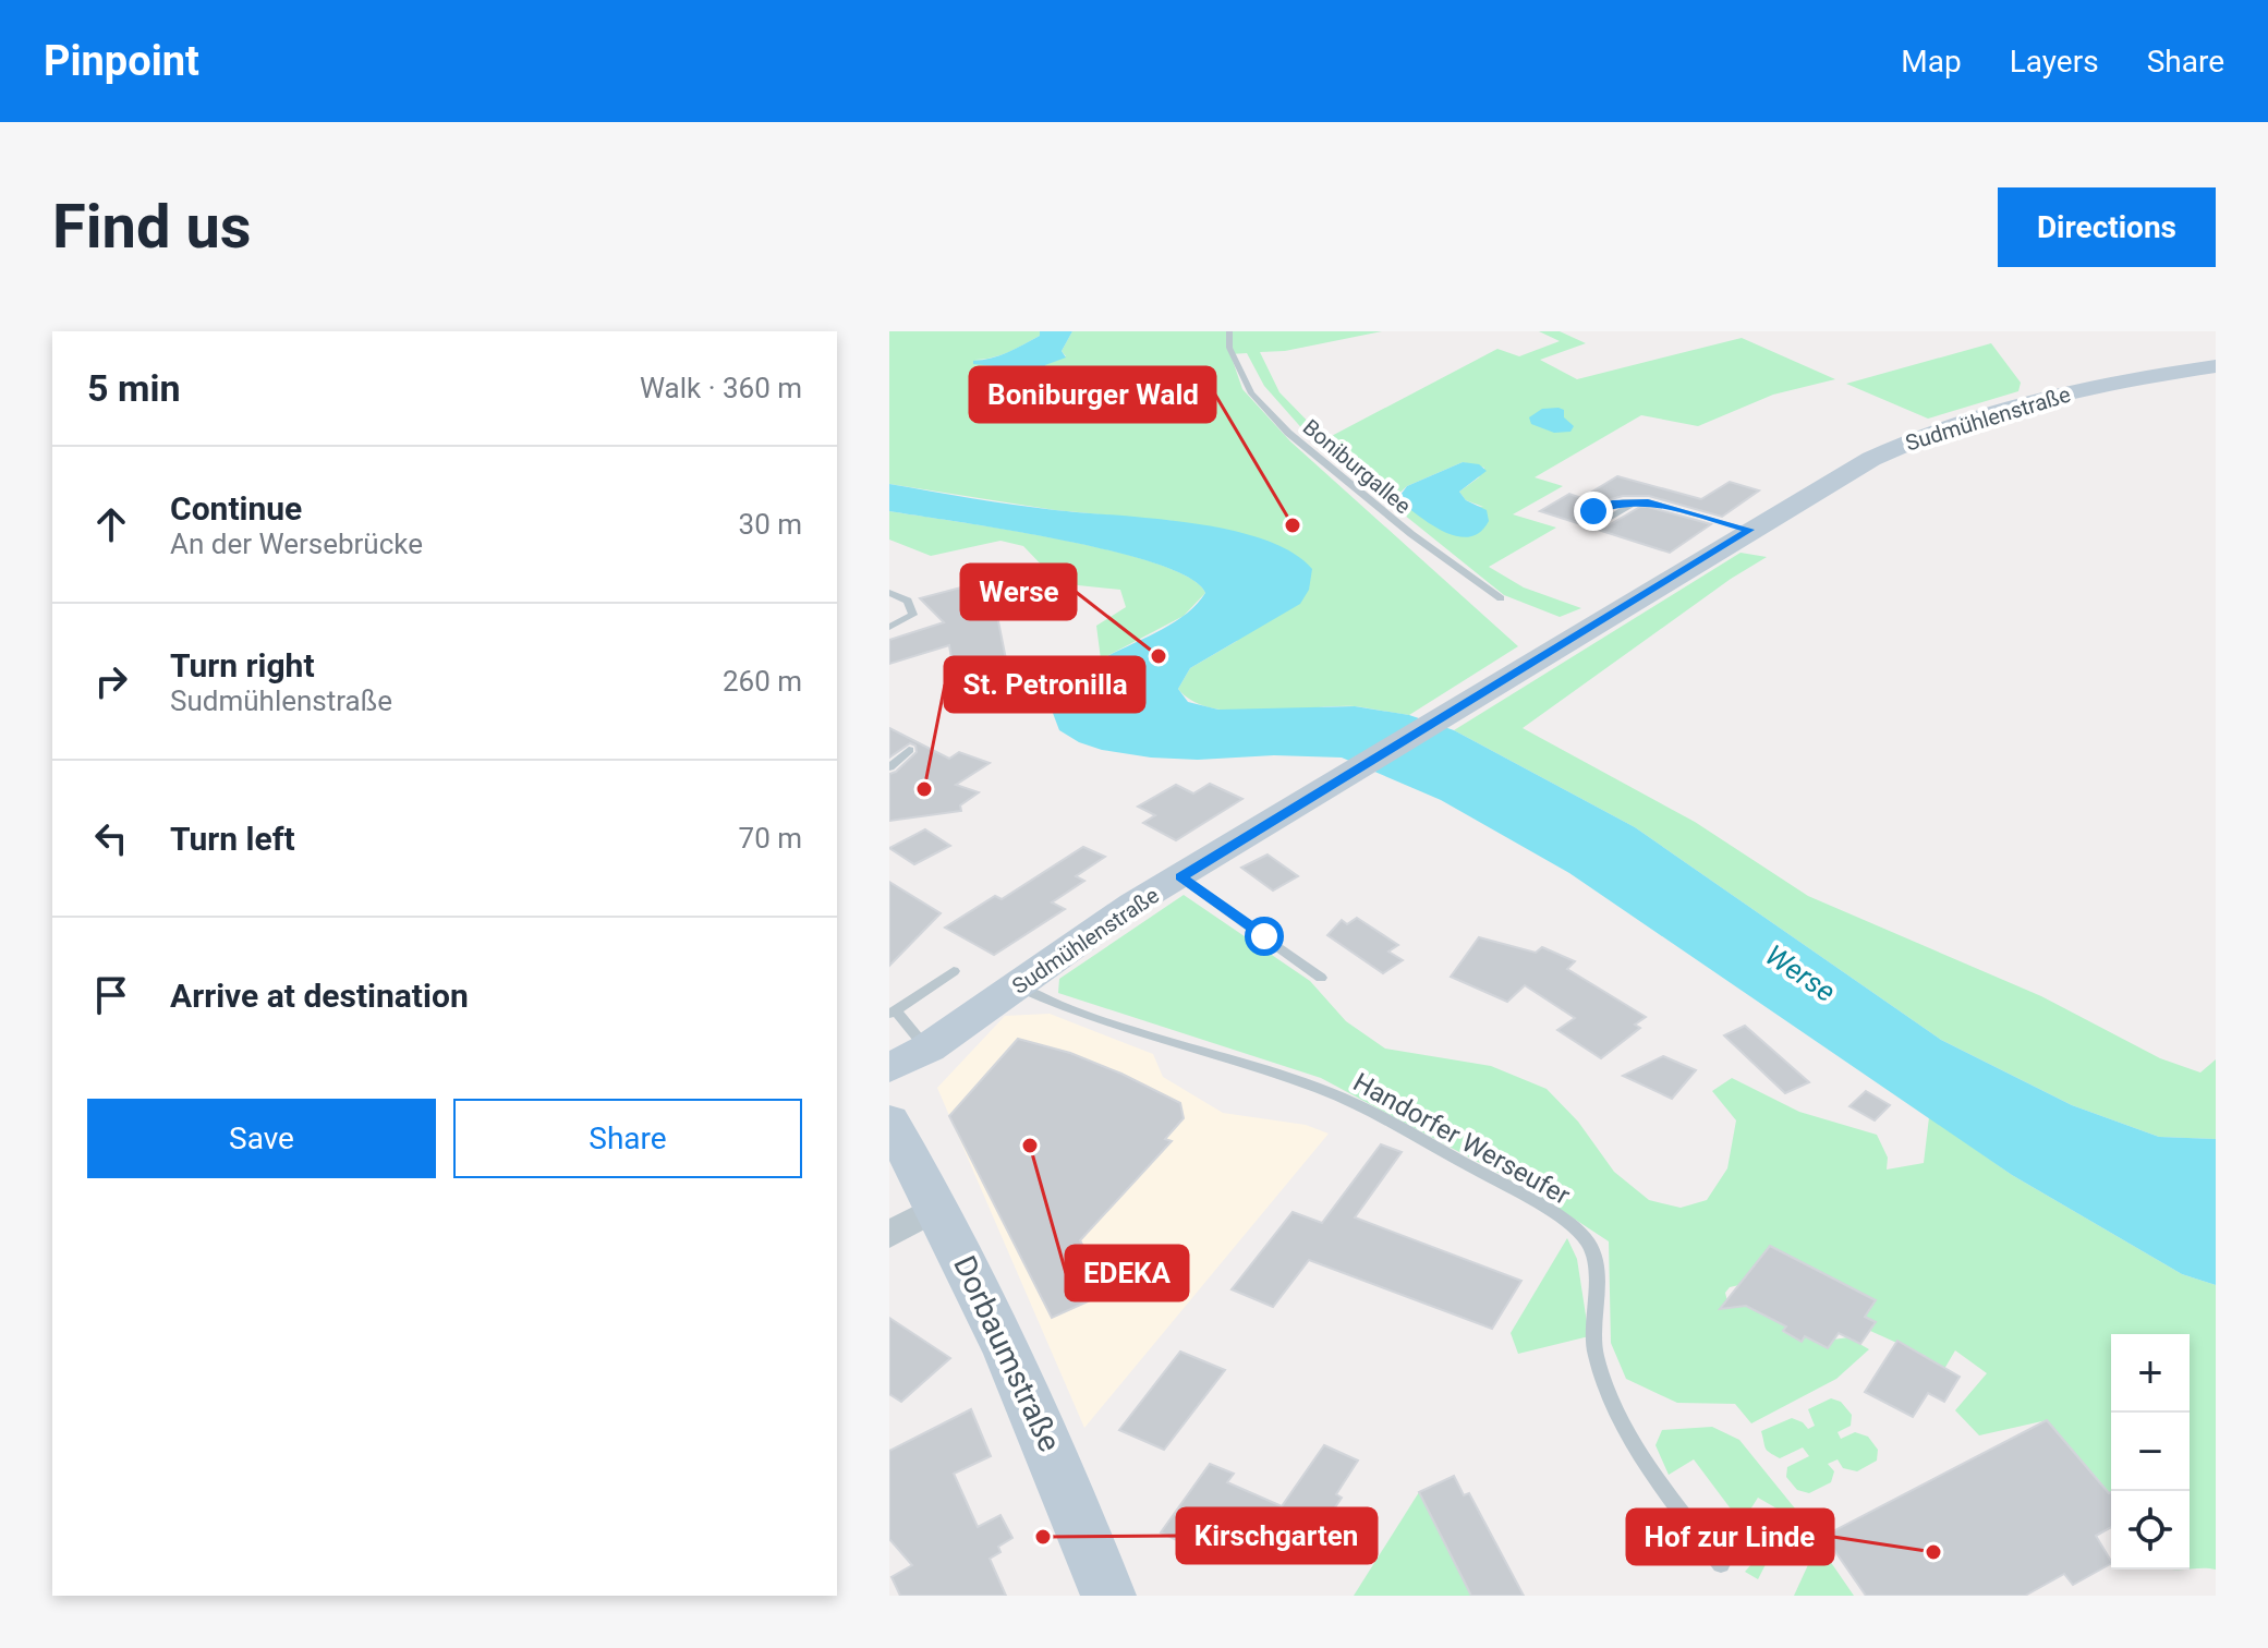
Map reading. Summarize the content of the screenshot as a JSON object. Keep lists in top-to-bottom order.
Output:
{
  "streets": {
    "street": ["Sudmühlenstraße", "Dorbaumstraße"],
    "lane": ["Boniburgallee", "Handorfer Werseufer"]
  },
  "crossings": [
    ["Sudmühlenstraße", "Handorfer Werseufer"]
  ],
  "water": ["Werse"],
  "places": [
    "Boniburger Wald",
    "Werse",
    "St. Petronilla",
    "EDEKA",
    "Kirschgarten",
    "Hof zur Linde"
  ],
  "page": {
    "header": "Pinpoint",
    "nav": ["Map", "Layers", "Share"],
    "buttons": [
      "Directions",
      ["Save", "Share"]
    ],
    "title": "Find us",
    "heading": ["5 min", "Walk · 360 m"],
    "list": [
      ["Continue", "An der Wersebrücke", "30 m"],
      ["Turn right", "Sudmühlenstraße", "260 m"],
      ["Turn left", "70 m"],
      "Arrive at destination"
    ],
    "map_buttons": ["+", "−"]
  }
}
